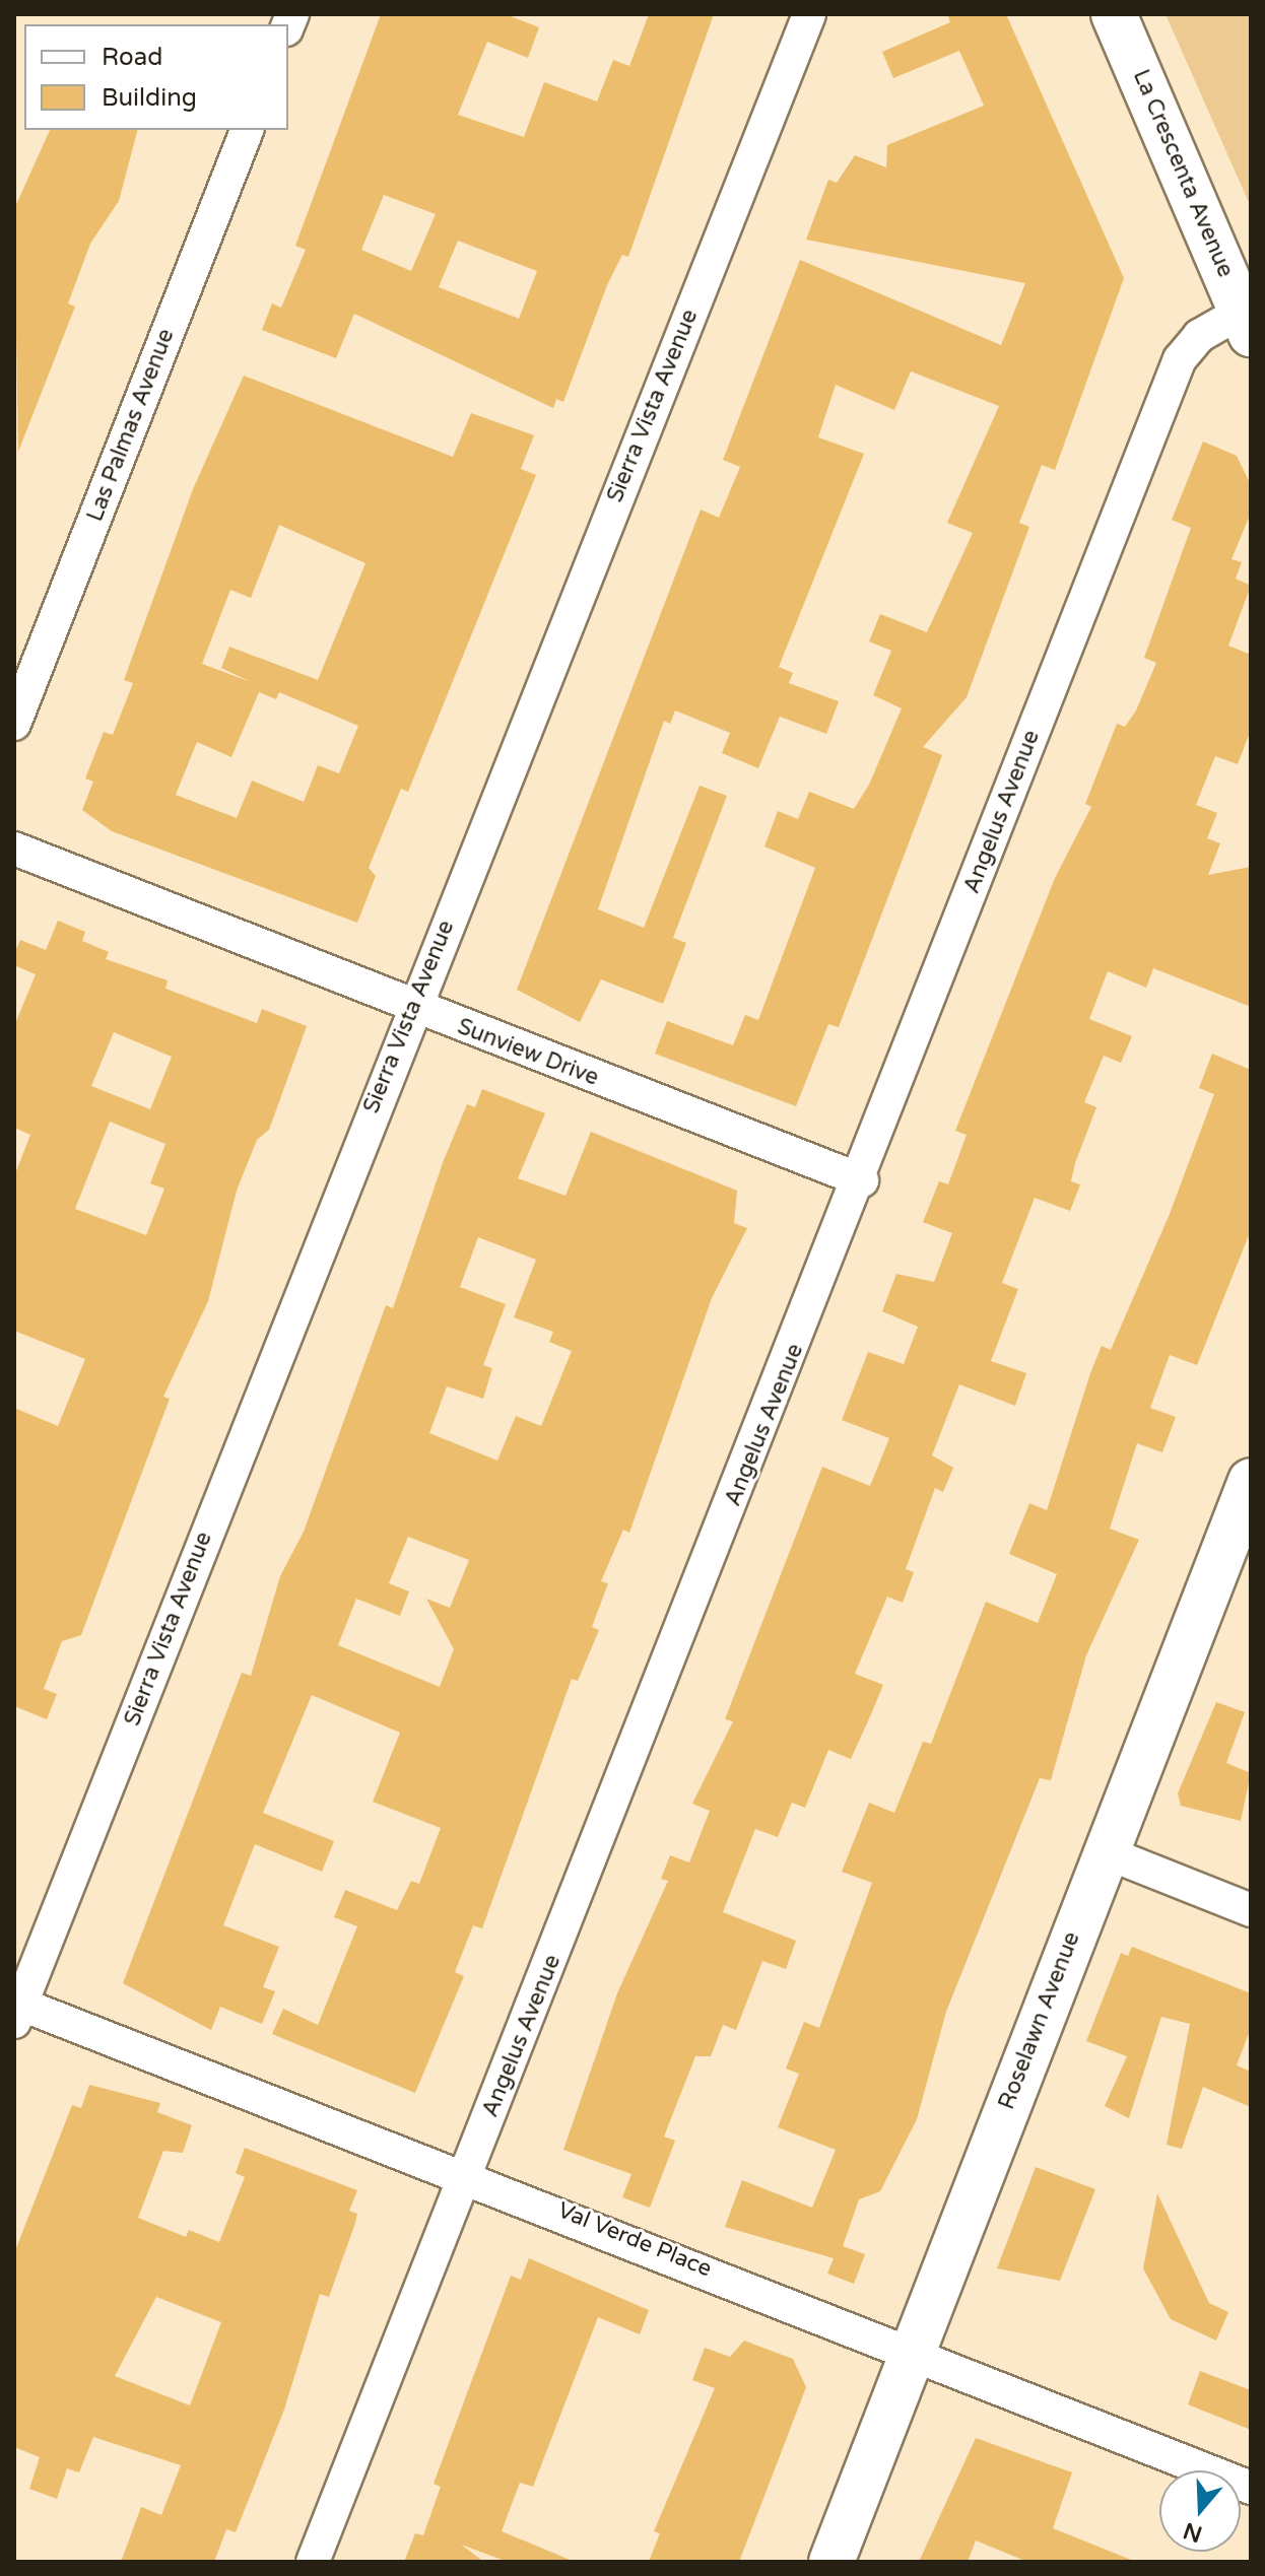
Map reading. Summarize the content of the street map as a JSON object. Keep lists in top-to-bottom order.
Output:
{
  "streets": {
    "street": [
      "La Crescenta Avenue",
      "Sierra Vista Avenue",
      "Las Palmas Avenue",
      "Angelus Avenue",
      "Sunview Drive",
      "Roselawn Avenue",
      "Val Verde Place"
    ]
  },
  "crossings": [
    ["La Crescenta Avenue", "Angelus Avenue"],
    ["Sierra Vista Avenue", "Sunview Drive"],
    ["Sierra Vista Avenue", "Val Verde Place"],
    ["Angelus Avenue", "Sunview Drive"],
    ["Angelus Avenue", "Val Verde Place"],
    ["Roselawn Avenue", "Val Verde Place"]
  ],
  "legend": ["Road", "Building"],
  "north": "bottom"
}
